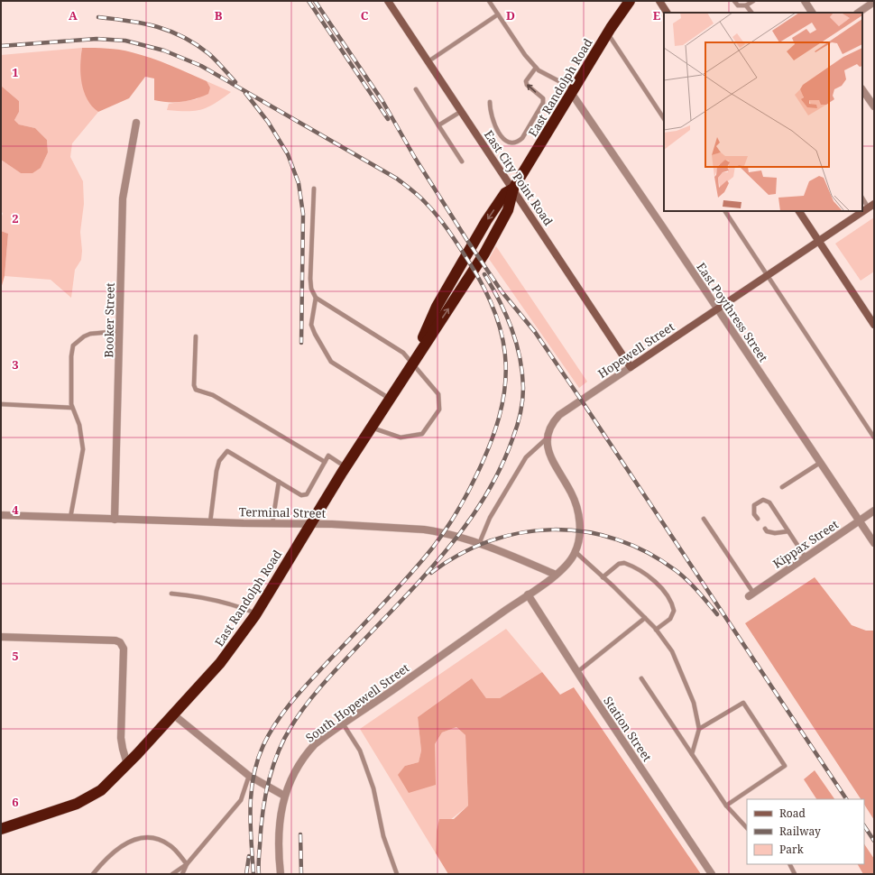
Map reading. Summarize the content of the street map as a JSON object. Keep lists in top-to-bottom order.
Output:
{
  "streets": {
    "highway": ["East Randolph Road"],
    "street": [
      "East City Point Road",
      "East Poythress Street",
      "Booker Street",
      "Hopewell Street",
      "Terminal Street",
      "Kippax Street",
      "South Hopewell Street",
      "Station Street"
    ]
  },
  "crossings": [
    ["East Randolph Road", "East City Point Road"],
    ["East Randolph Road", "East Poythress Street"],
    ["East Randolph Road", "Terminal Street"],
    ["East City Point Road", "Hopewell Street"],
    ["East Poythress Street", "Hopewell Street"],
    ["East Poythress Street", "Kippax Street"],
    ["Booker Street", "Terminal Street"],
    ["Terminal Street", "South Hopewell Street"],
    ["South Hopewell Street", "Station Street"]
  ],
  "legend": ["Road", "Railway", "Park"],
  "grid": {
    "columns": [
      "A",
      "B",
      "C",
      "D",
      "E"
    ],
    "rows": [
      "1",
      "2",
      "3",
      "4",
      "5",
      "6"
    ]
  }
}
